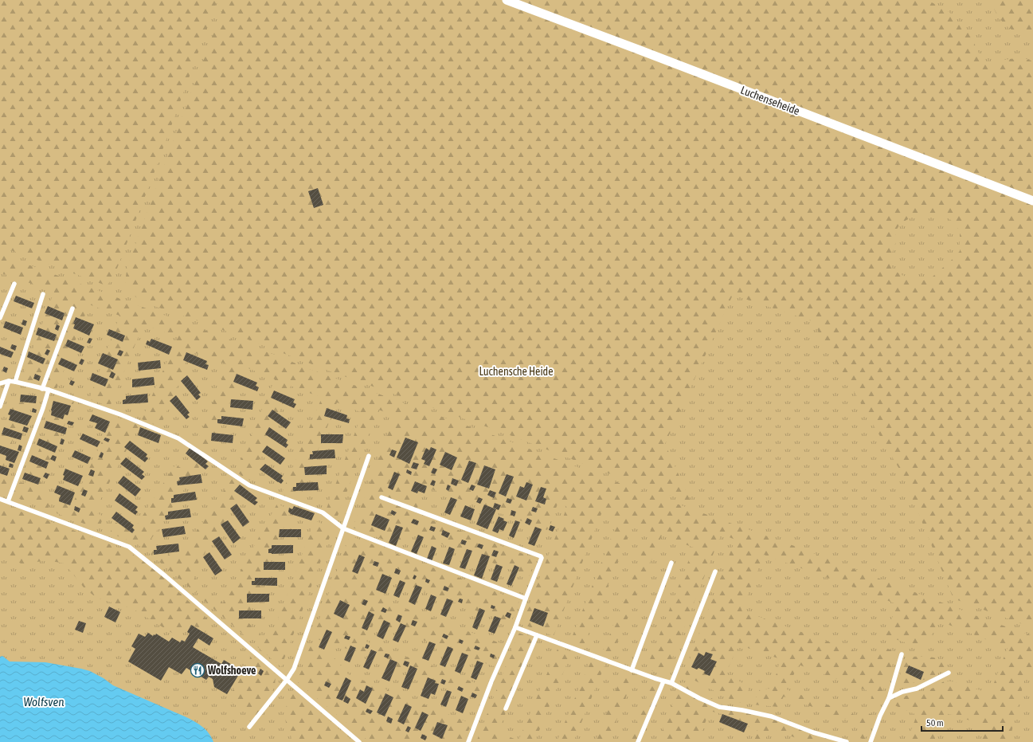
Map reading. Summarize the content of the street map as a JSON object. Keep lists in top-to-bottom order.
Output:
{
  "streets": {
    "street": ["Luchenseheide"]
  },
  "water": ["Wolfsven"],
  "parks": ["Luchensche Heide"],
  "places": {
    "restaurant": ["Wolfshoeve"]
  },
  "scale_bar": "50 m"
}
